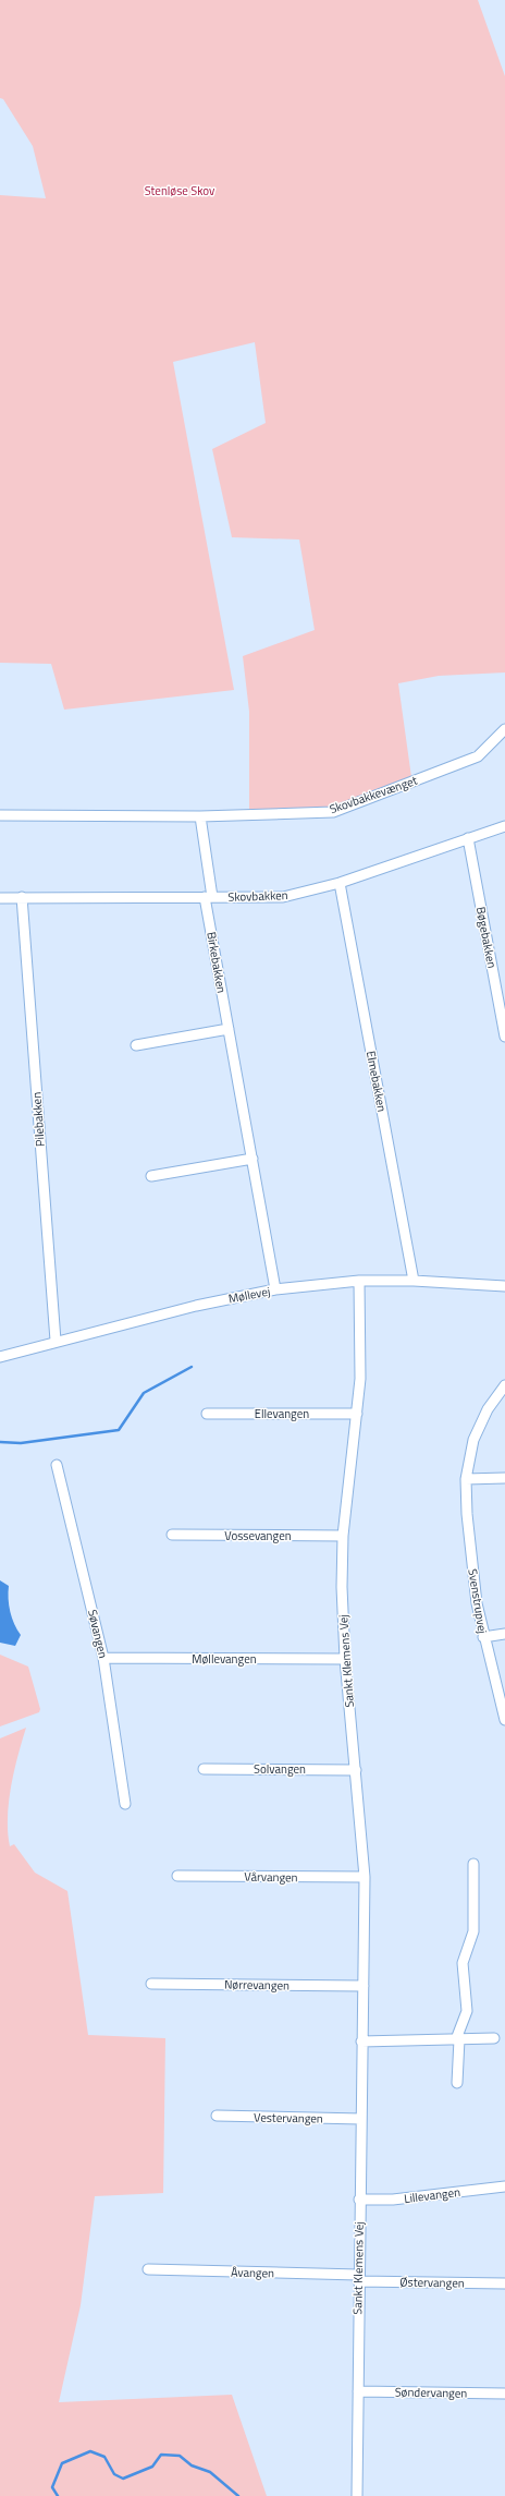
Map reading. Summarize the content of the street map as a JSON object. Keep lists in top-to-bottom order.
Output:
{
  "streets": {
    "street": [
      "Skovbakkevænget",
      "Skovbakken",
      "Bøgebakken",
      "Birkebakken",
      "Elmebakken",
      "Pilebakken",
      "Møllevej",
      "Ellevangen",
      "Vossevangen",
      "Svenstrupvej",
      "Søvangen",
      "Møllevangen",
      "Sankt Klemens Vej",
      "Solvangen",
      "Vårvangen",
      "Nørrevangen",
      "Vestervangen",
      "Lillevangen",
      "Åvangen",
      "Østervangen",
      "Søndervangen"
    ]
  },
  "crossings": [
    ["Skovbakken", "Bøgebakken"],
    ["Skovbakken", "Birkebakken"],
    ["Skovbakken", "Elmebakken"],
    ["Skovbakken", "Pilebakken"],
    ["Birkebakken", "Møllevej"],
    ["Elmebakken", "Møllevej"],
    ["Pilebakken", "Møllevej"],
    ["Møllevej", "Sankt Klemens Vej"],
    ["Ellevangen", "Sankt Klemens Vej"],
    ["Vossevangen", "Sankt Klemens Vej"],
    ["Søvangen", "Møllevangen"],
    ["Møllevangen", "Sankt Klemens Vej"],
    ["Sankt Klemens Vej", "Solvangen"],
    ["Sankt Klemens Vej", "Vårvangen"],
    ["Sankt Klemens Vej", "Nørrevangen"],
    ["Sankt Klemens Vej", "Vestervangen"],
    ["Sankt Klemens Vej", "Lillevangen"],
    ["Sankt Klemens Vej", "Åvangen"],
    ["Sankt Klemens Vej", "Østervangen"],
    ["Sankt Klemens Vej", "Søndervangen"],
    ["Åvangen", "Østervangen"]
  ],
  "parks": ["Stenløse Skov"]
}
